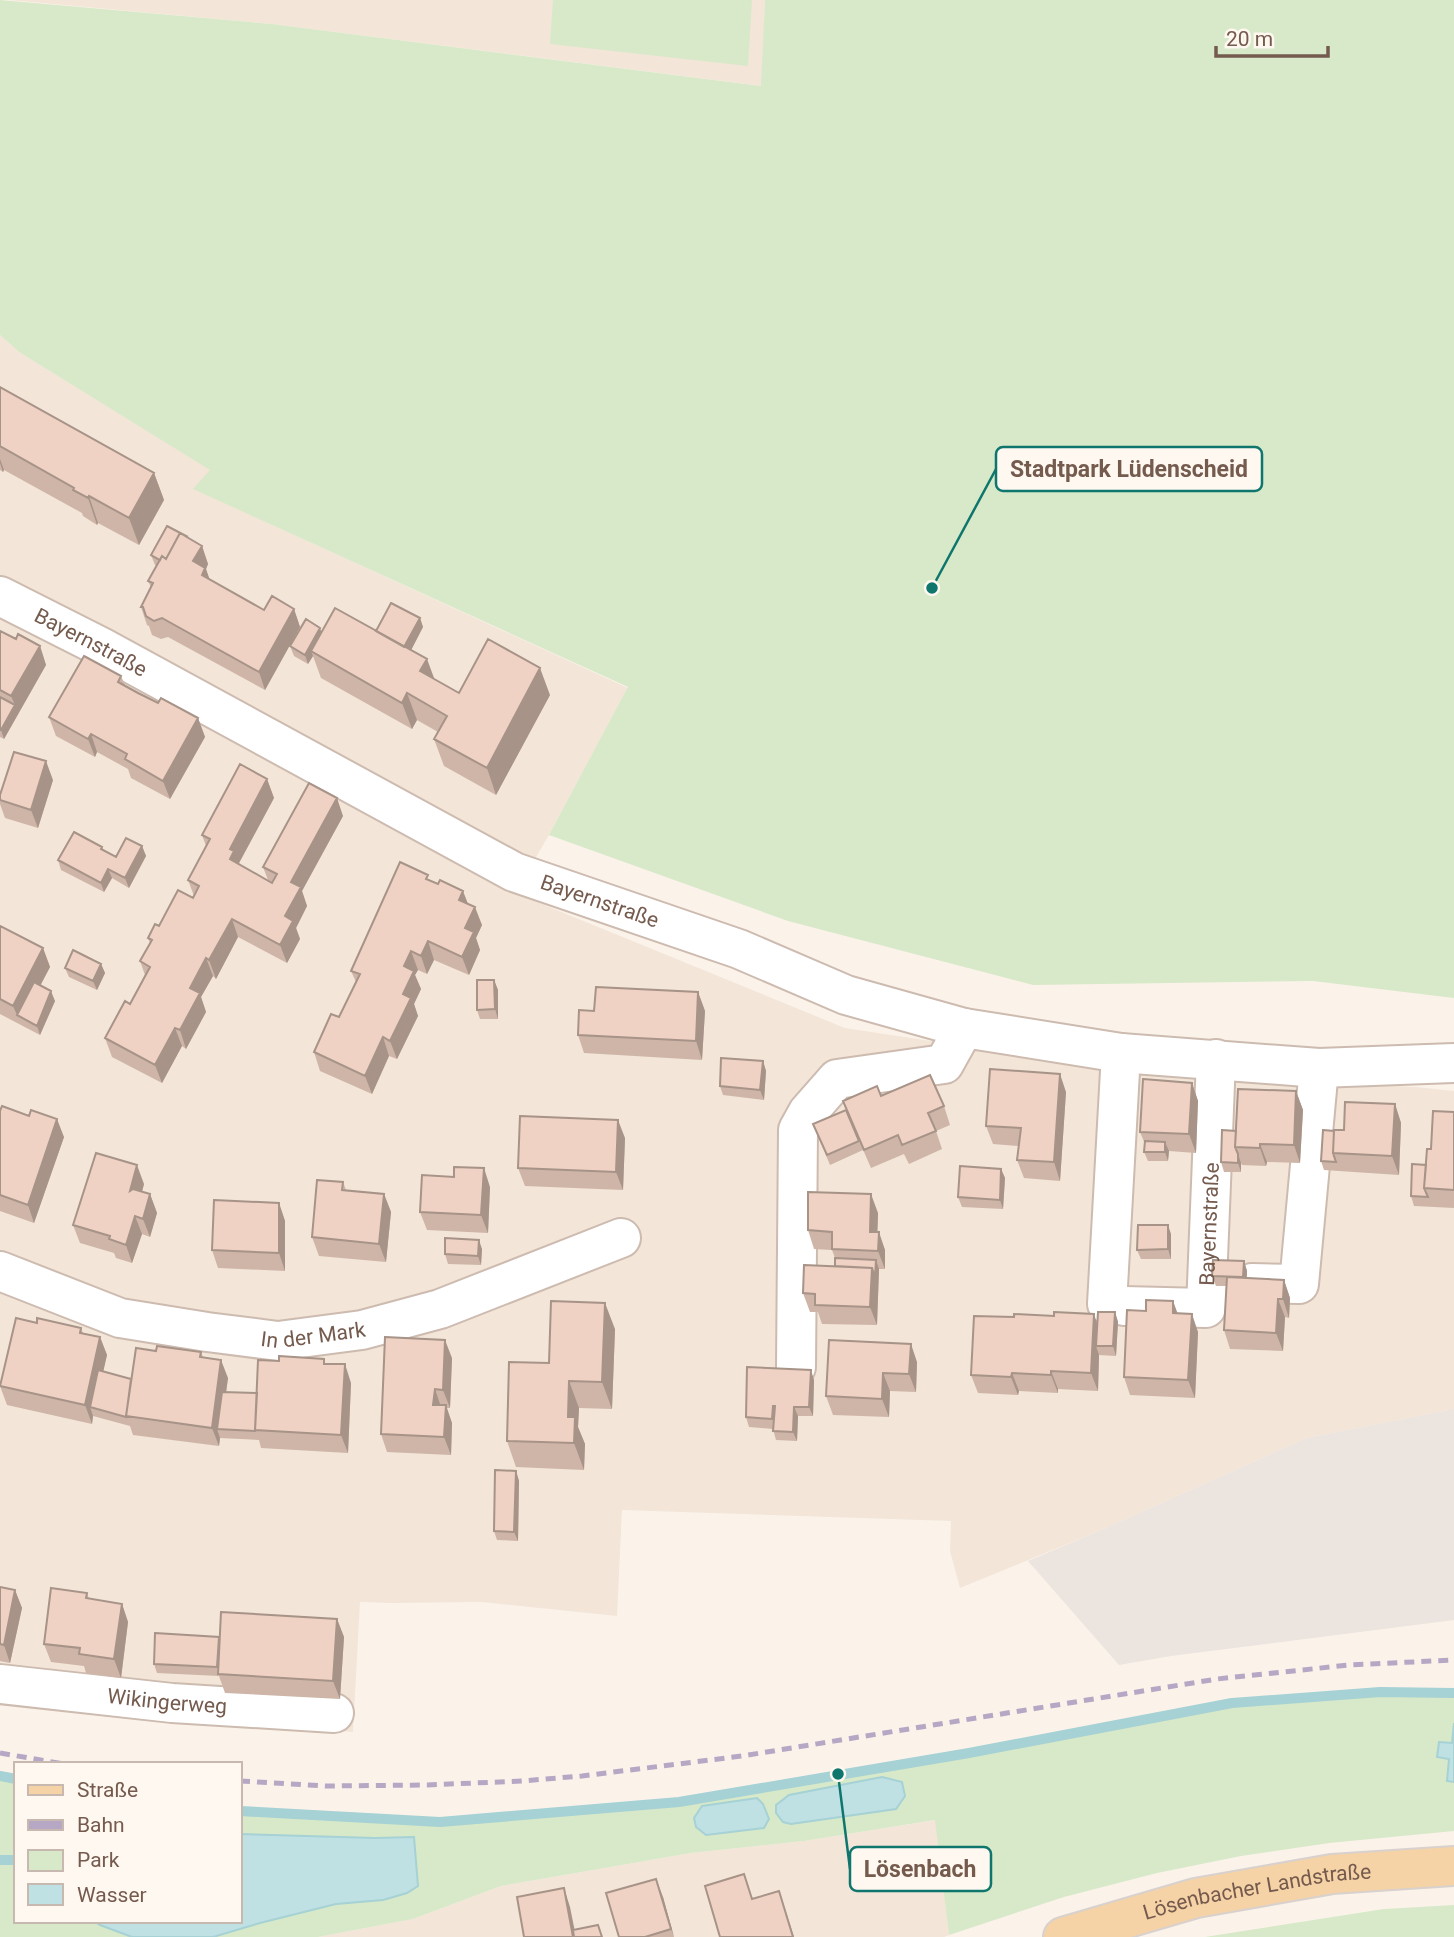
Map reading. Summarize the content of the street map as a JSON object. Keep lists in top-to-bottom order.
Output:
{
  "streets": {
    "main road": ["Lösenbacher Landstraße"],
    "street": ["Bayernstraße", "In der Mark", "Wikingerweg"]
  },
  "places": ["Stadtpark Lüdenscheid", "Lösenbach"],
  "legend": [
    "Straße",
    "Bahn",
    "Park",
    "Wasser"
  ],
  "scale_bar": "20 m"
}
